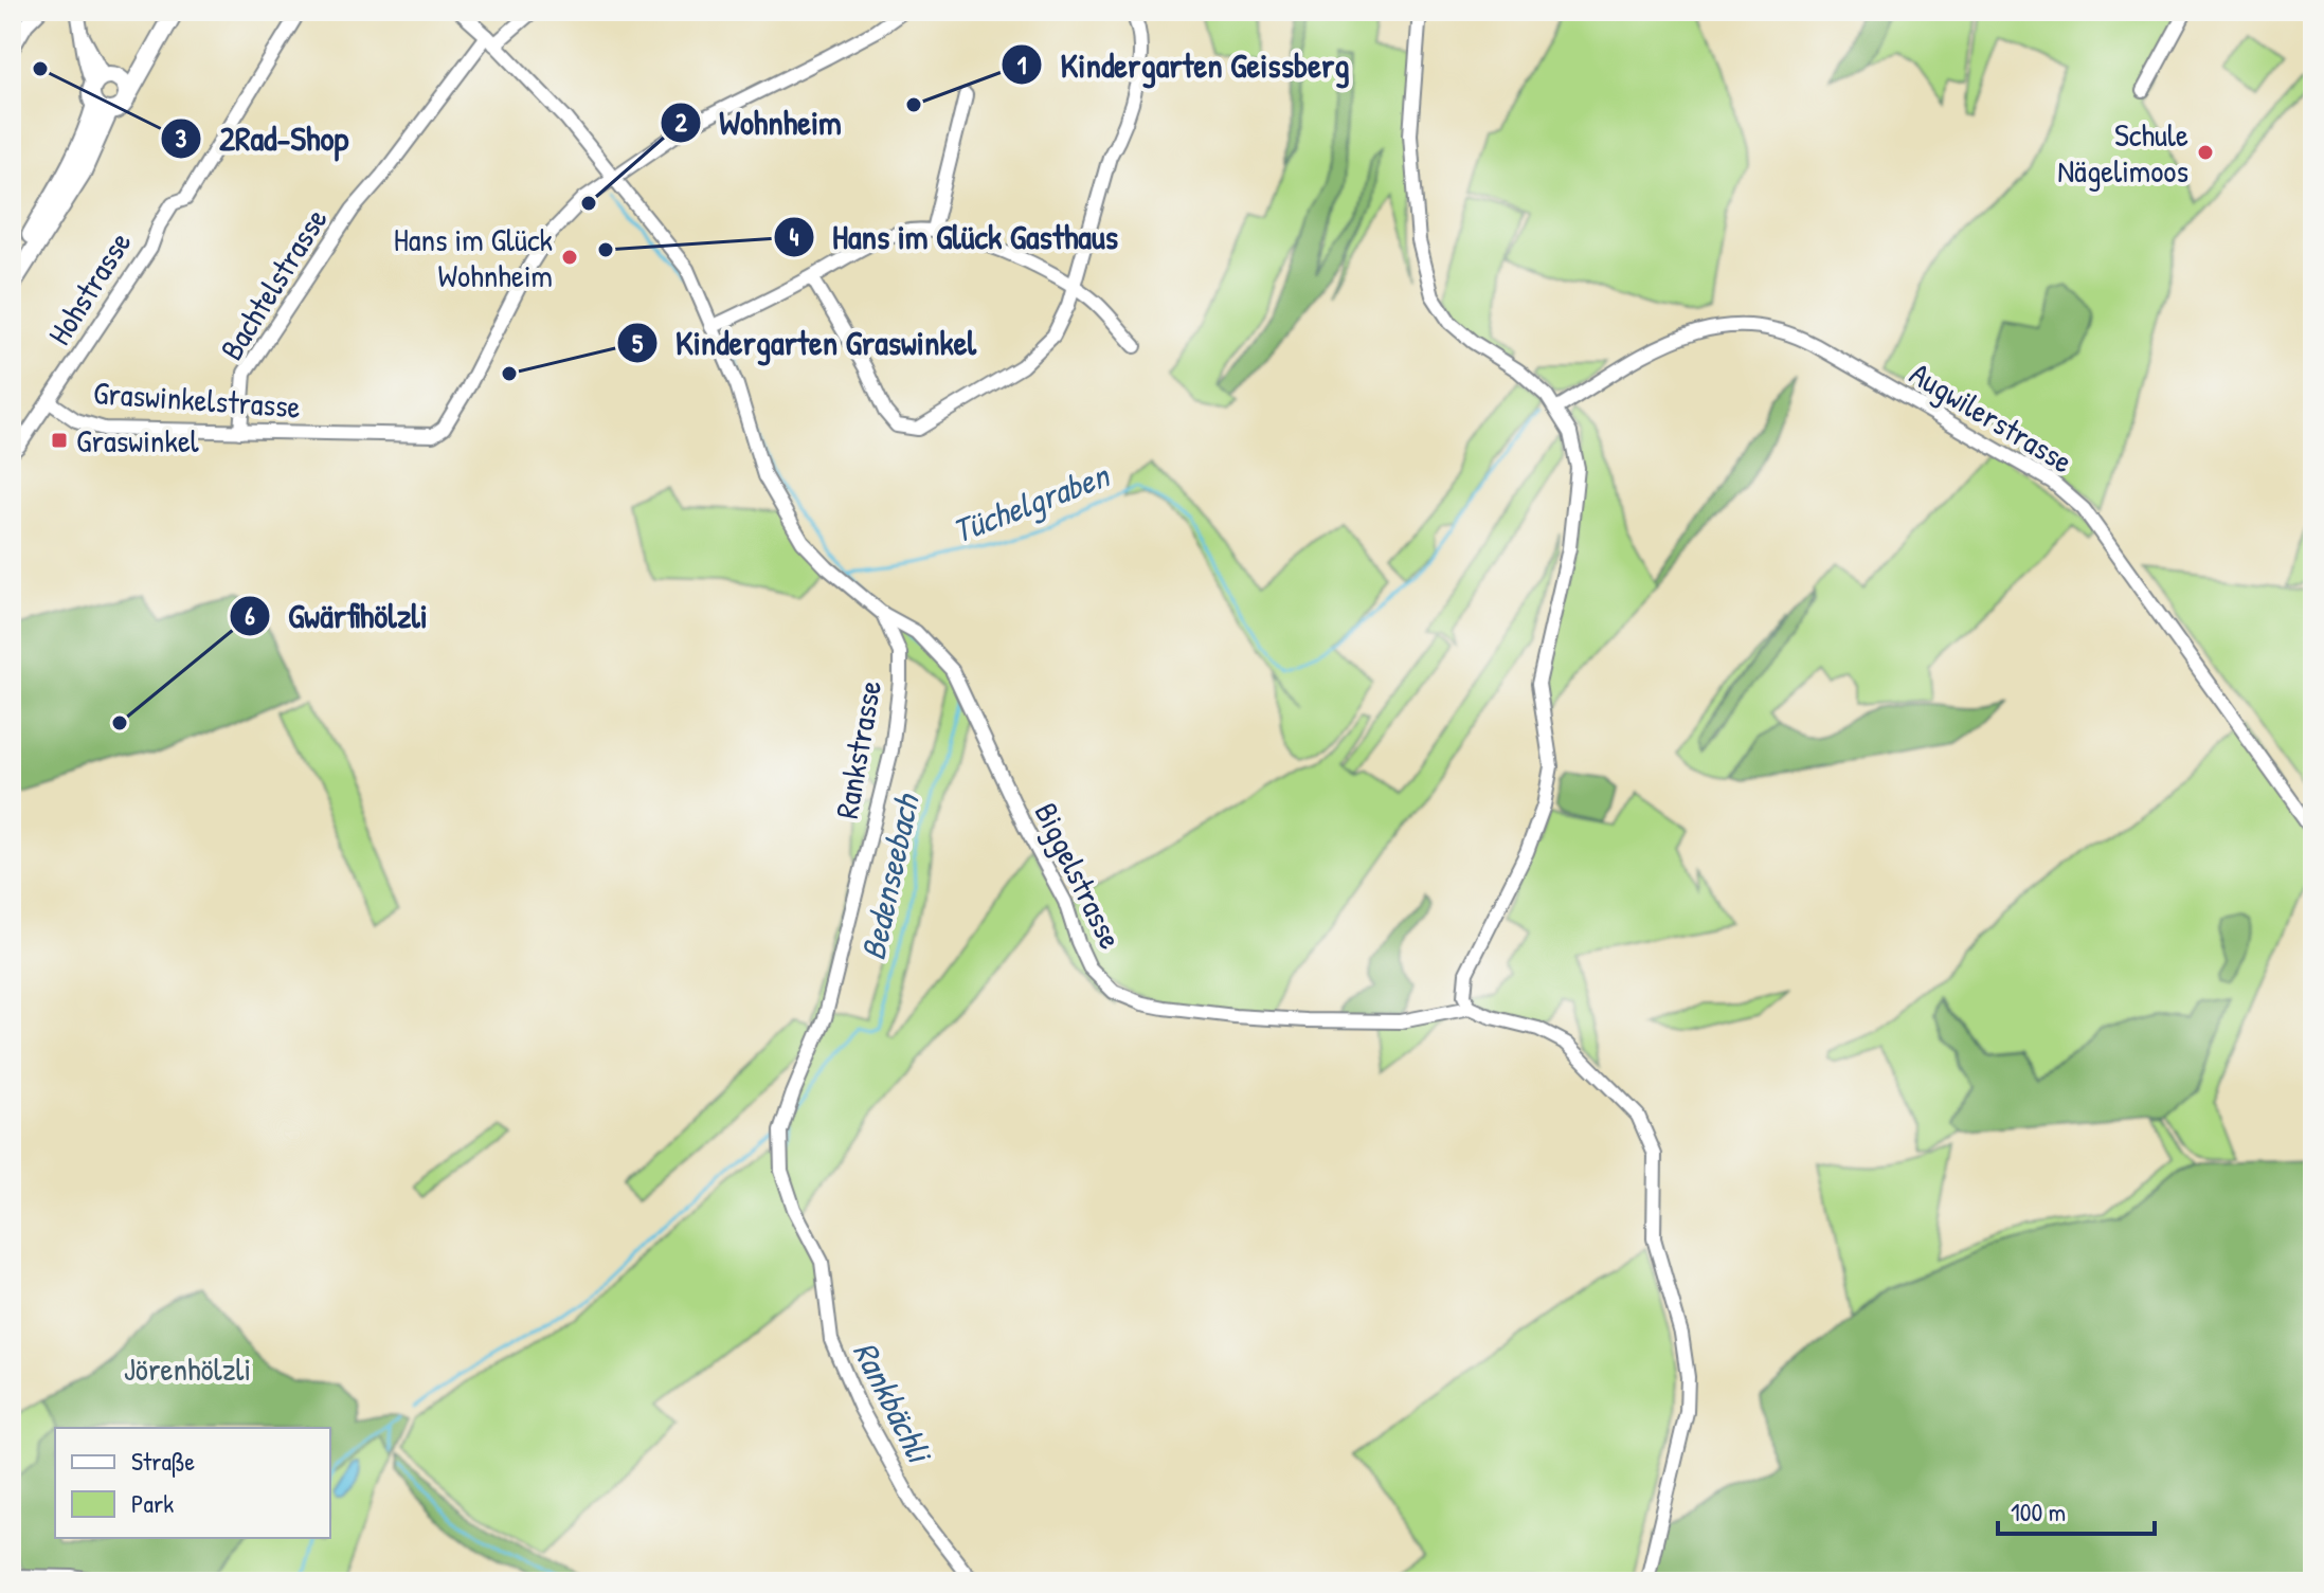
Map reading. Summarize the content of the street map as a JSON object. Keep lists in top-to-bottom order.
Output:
{
  "streets": {
    "street": [
      "Bachtelstrasse",
      "Hohstrasse",
      "Graswinkelstrasse",
      "Augwilerstrasse",
      "Rankstrasse",
      "Biggelstrasse"
    ]
  },
  "crossings": [
    ["Bachtelstrasse", "Graswinkelstrasse"],
    ["Bachtelstrasse", "Rankstrasse"],
    ["Hohstrasse", "Graswinkelstrasse"],
    ["Graswinkelstrasse", "Rankstrasse"],
    ["Rankstrasse", "Biggelstrasse"]
  ],
  "water": ["Tüchelgraben", "Bedenseebach", "Rankbächli"],
  "parks": ["Jörenhölzli"],
  "places": {
    "other": [
      "2Rad-Shop",
      "Kindergarten Geissberg",
      "Schule Nägelimoos",
      "Wohnheim",
      "Hans im Glück Gasthaus",
      "Hans im Glück Wohnheim",
      "Kindergarten Graswinkel",
      "Gwärfihölzli"
    ],
    "transit": ["Graswinkel"]
  },
  "legend": ["Straße", "Park"],
  "scale_bar": "100 m"
}
